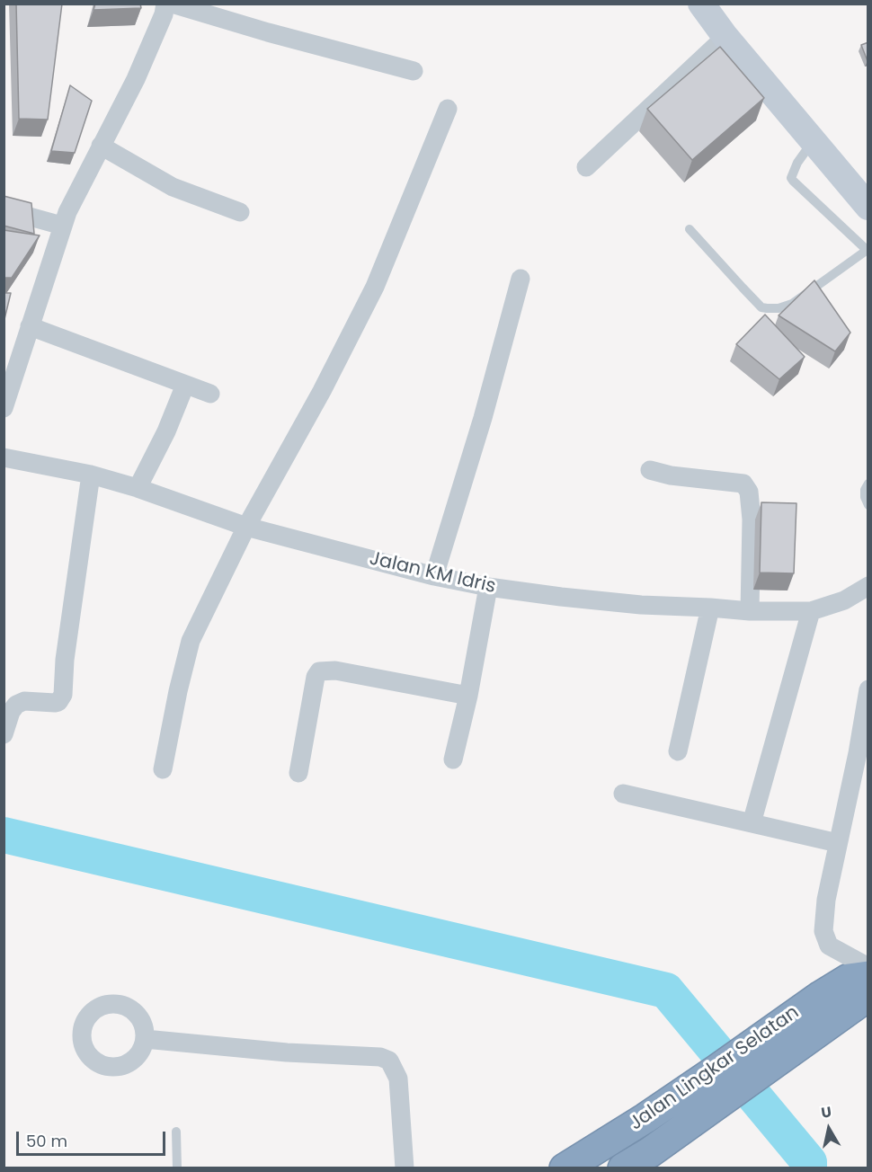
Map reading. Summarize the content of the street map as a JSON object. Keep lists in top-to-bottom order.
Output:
{
  "streets": {
    "highway": ["Jalan Lingkar Selatan"],
    "street": ["Jalan KM Idris"]
  },
  "scale_bar": "50 m",
  "north": "top"
}
